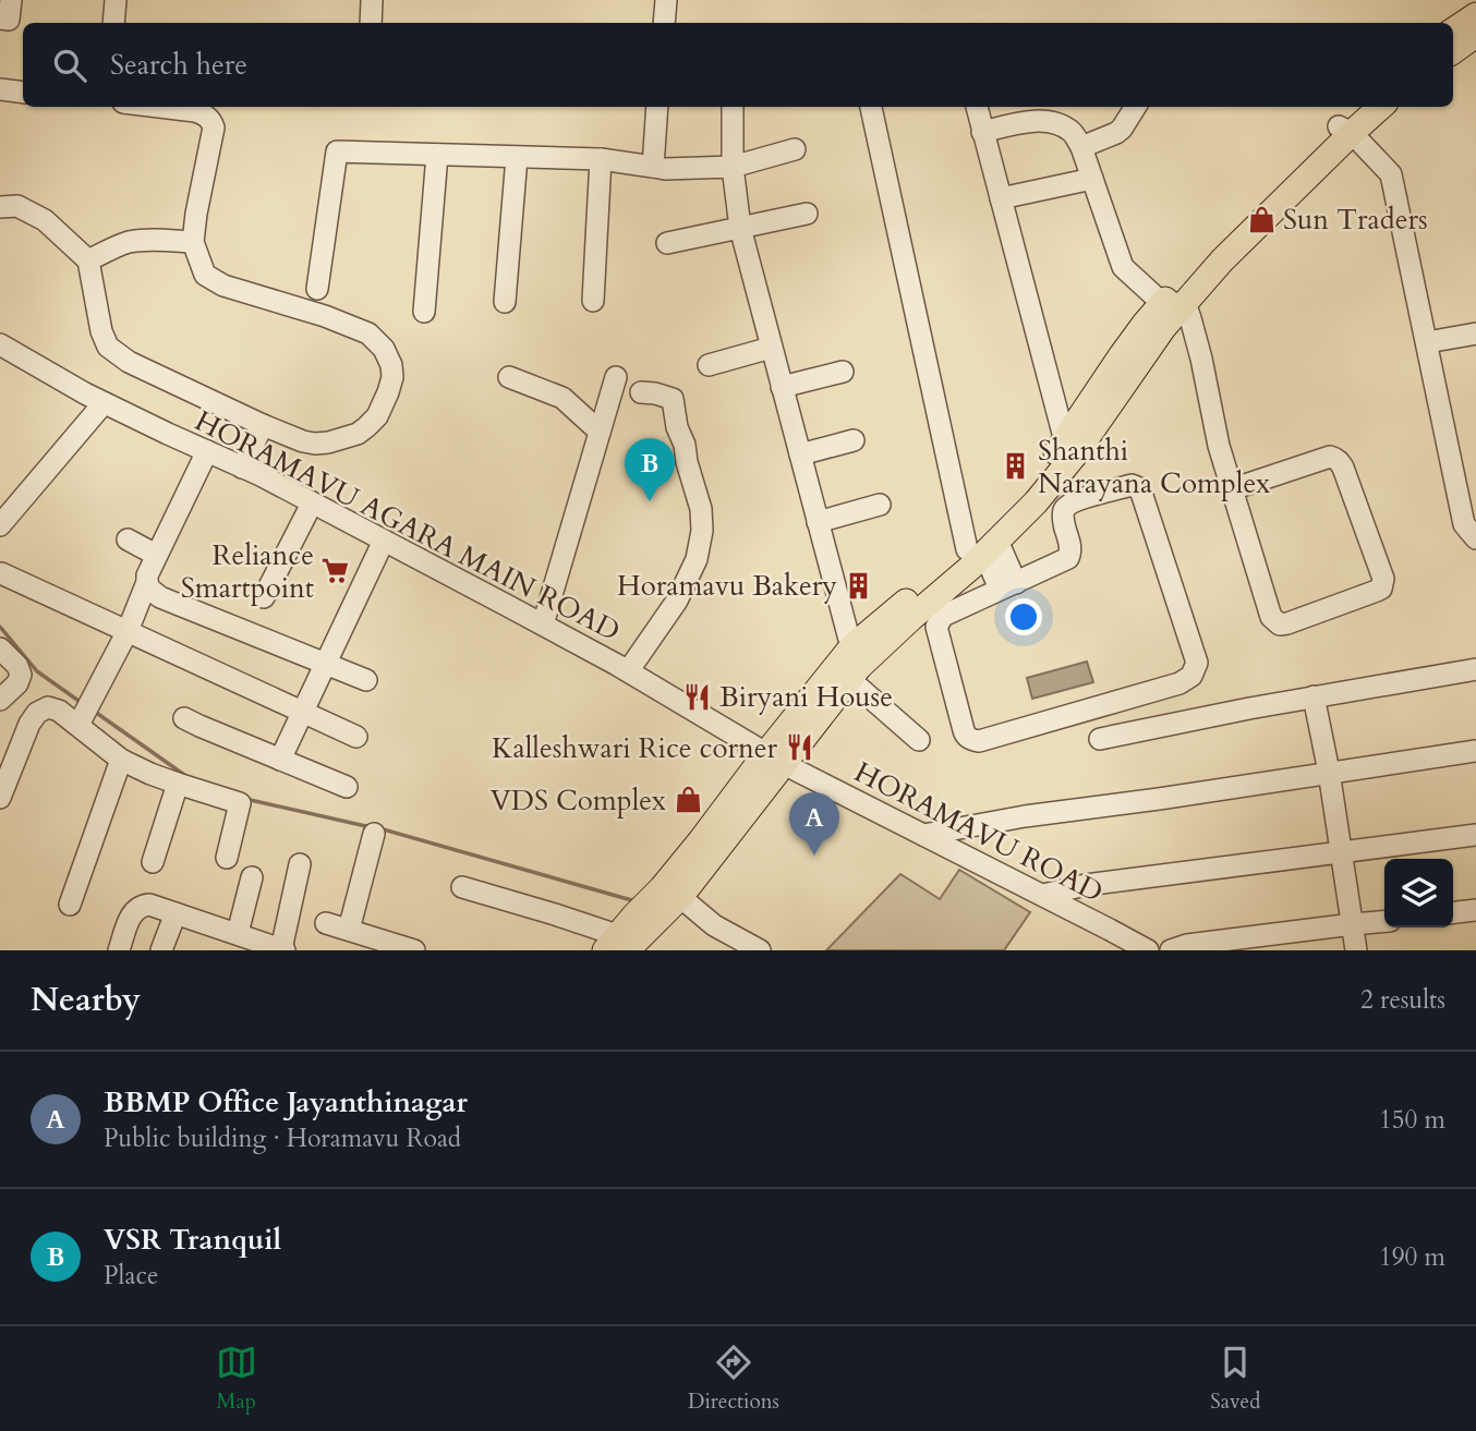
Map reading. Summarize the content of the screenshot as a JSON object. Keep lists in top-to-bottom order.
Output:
{
  "streets": {
    "street": ["HORAMAVU AGARA MAIN ROAD", "HORAMAVU ROAD"]
  },
  "crossings": [
    ["HORAMAVU AGARA MAIN ROAD", "HORAMAVU ROAD"]
  ],
  "places": {
    "shop": ["Sun Traders", "VDS Complex"],
    "building": ["Shanthi Narayana Complex", "Horamavu Bakery"],
    "supermarket": ["Reliance Smartpoint"],
    "restaurant": ["Biryani House", "Kalleshwari Rice corner"]
  },
  "page": {
    "search": "Search here",
    "pins": ["B", "A"],
    "heading": ["Nearby", "2 results"],
    "list": [
      {
        "mark": "A",
        "name": "BBMP Office Jayanthinagar",
        "note": "Public building · Horamavu Road",
        "value": "150 m"
      },
      {
        "mark": "B",
        "name": "VSR Tranquil",
        "note": "Place",
        "value": "190 m"
      }
    ],
    "nav": ["Map", "Directions", "Saved"]
  }
}
